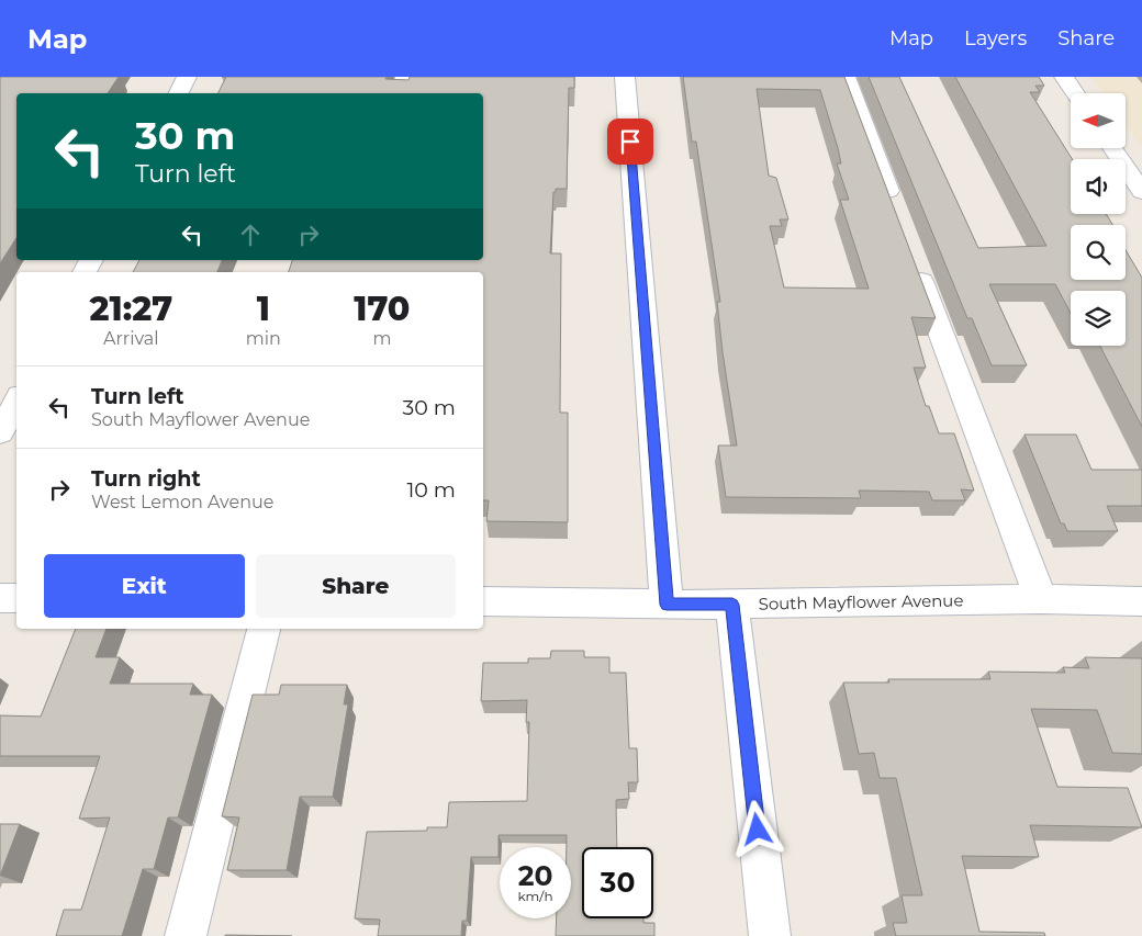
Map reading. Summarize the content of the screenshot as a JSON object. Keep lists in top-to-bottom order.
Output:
{
  "streets": {
    "street": ["South Mayflower Avenue"]
  },
  "north": "left",
  "page": {
    "header": "Map",
    "nav": ["Map", "Layers", "Share"],
    "turn": ["30 m", "Turn left"],
    "eta": [
      "21:27",
      "Arrival",
      "1",
      "min",
      "170",
      "m"
    ],
    "list": [
      {
        "name": "Turn left",
        "note": "South Mayflower Avenue",
        "value": "30 m"
      },
      {
        "name": "Turn right",
        "note": "West Lemon Avenue",
        "value": "10 m"
      }
    ],
    "buttons": ["Exit", "Share"],
    "speed": "20 km/h",
    "limit": "30"
  }
}
